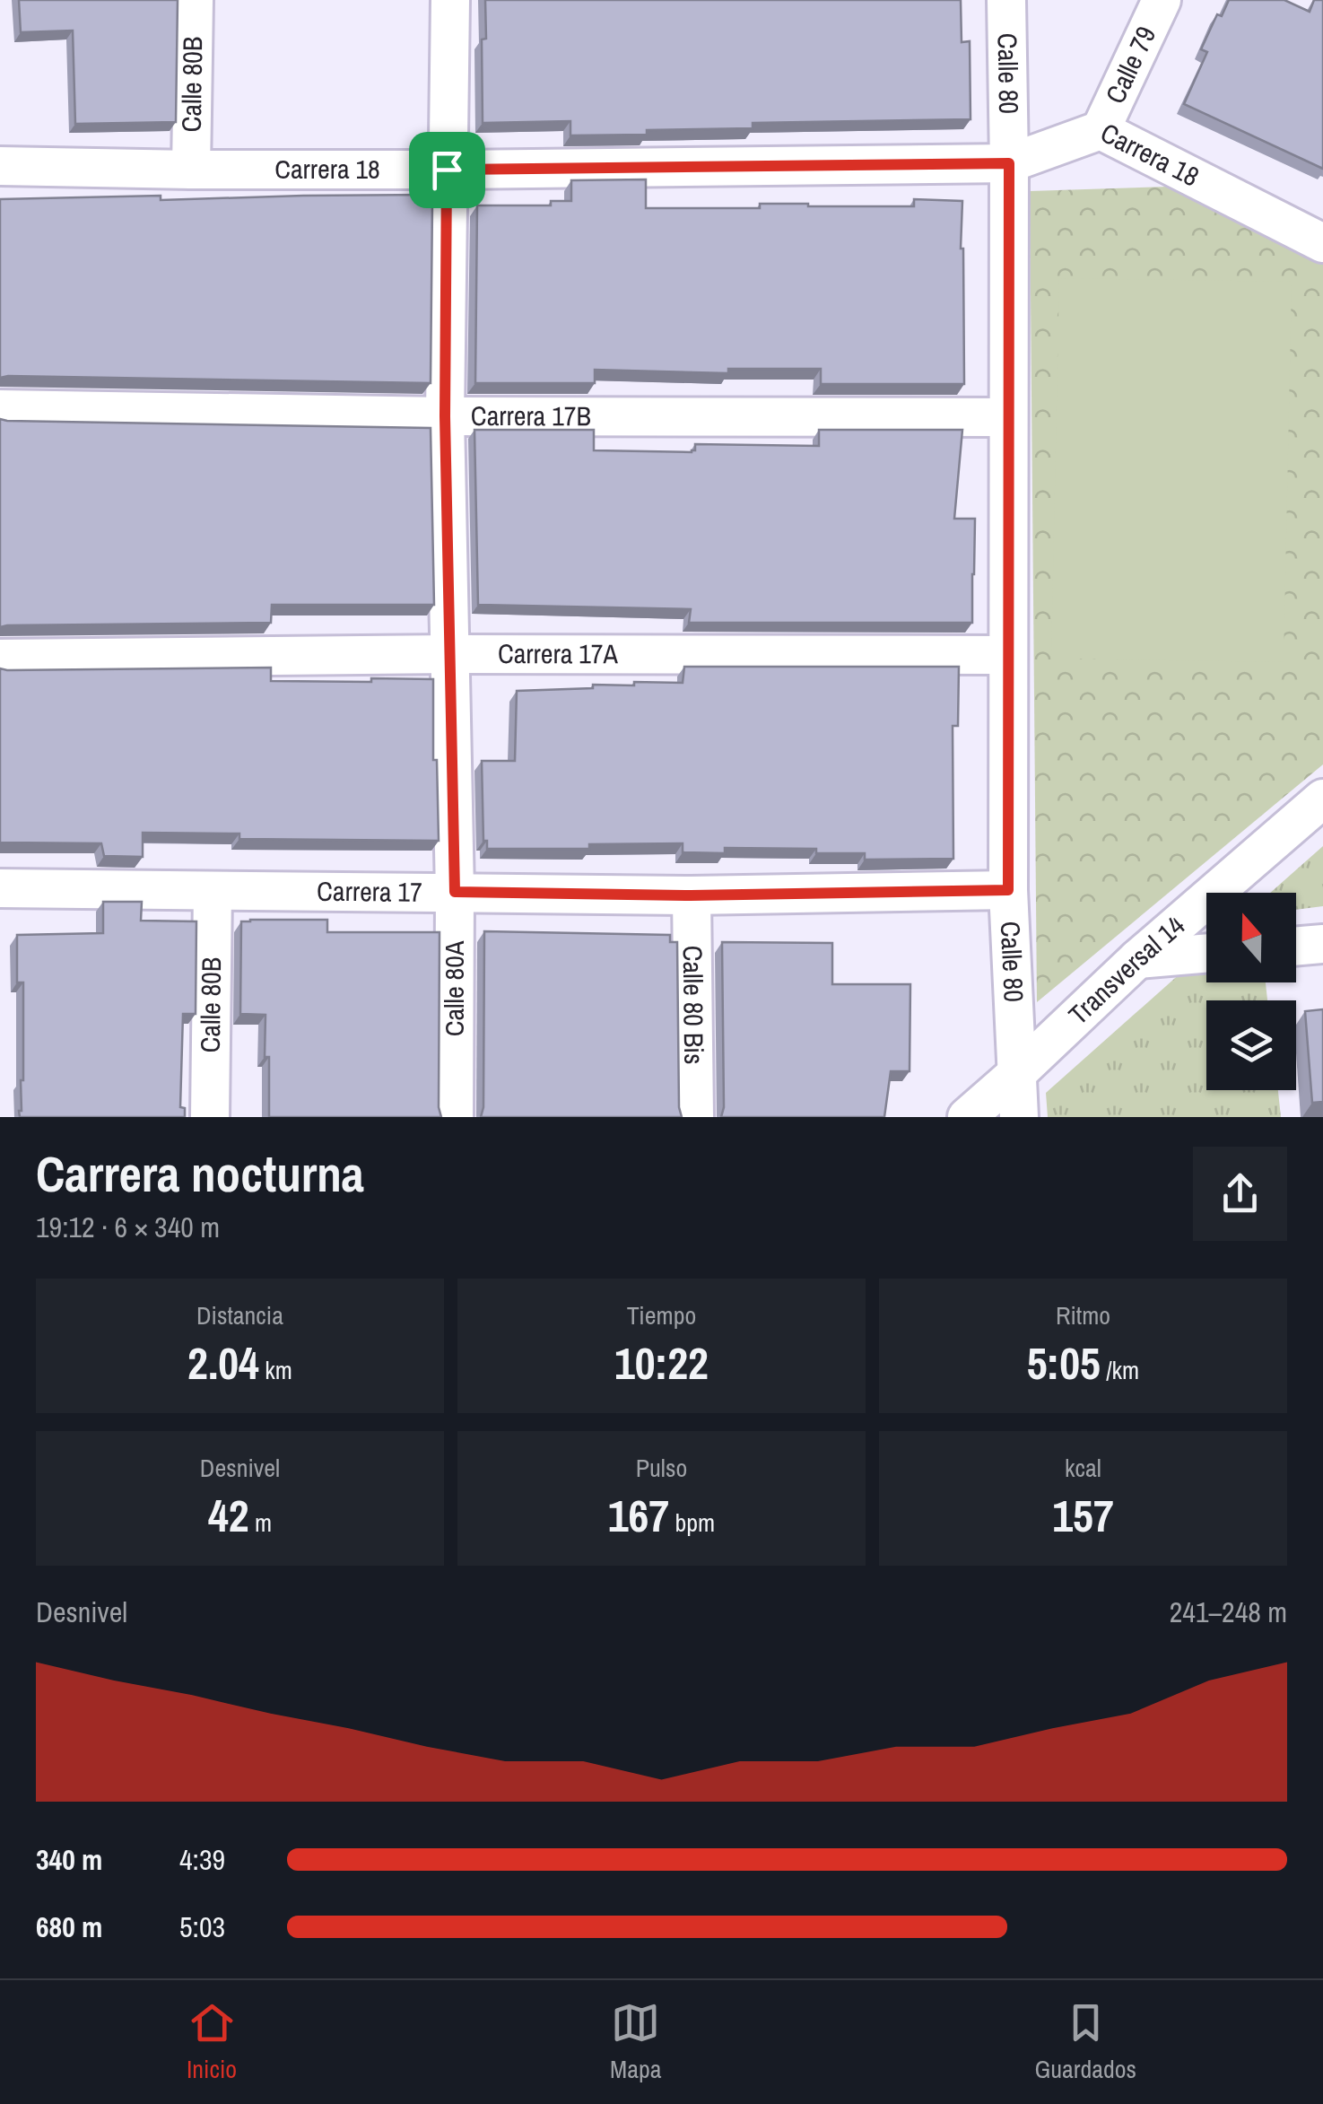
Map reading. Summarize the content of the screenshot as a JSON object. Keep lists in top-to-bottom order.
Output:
{
  "streets": {
    "street": [
      "Calle 79",
      "Calle 80",
      "Calle 80B",
      "Carrera 18",
      "Carrera 17B",
      "Carrera 17A",
      "Carrera 17",
      "Transversal 14",
      "Calle 80A",
      "Calle 80 Bis"
    ]
  },
  "crossings": [
    ["Calle 79", "Carrera 18"],
    ["Calle 80", "Carrera 18"],
    ["Calle 80", "Carrera 17B"],
    ["Calle 80", "Carrera 17A"],
    ["Calle 80", "Carrera 17"],
    ["Calle 80", "Transversal 14"],
    ["Calle 80B", "Carrera 18"],
    ["Calle 80B", "Carrera 17"],
    ["Carrera 18", "Calle 80A"],
    ["Carrera 17B", "Calle 80A"],
    ["Carrera 17A", "Calle 80A"],
    ["Carrera 17", "Calle 80A"],
    ["Carrera 17", "Calle 80 Bis"]
  ],
  "north": "top",
  "page": {
    "heading": ["Carrera nocturna", "19:12 · 6 × 340 m"],
    "stats": [
      ["Distancia", "2.04 km"],
      ["Tiempo", "10:22"],
      ["Ritmo", "5:05 /km"],
      ["Desnivel", "42 m"],
      ["Pulso", "167 bpm"],
      ["kcal", "157"]
    ],
    "chart": ["Desnivel", "241–248 m"],
    "list": [
      {
        "name": "340 m",
        "note": "4:39"
      },
      {
        "name": "680 m",
        "note": "5:03"
      }
    ],
    "tabs": ["Inicio", "Mapa", "Guardados"]
  }
}
